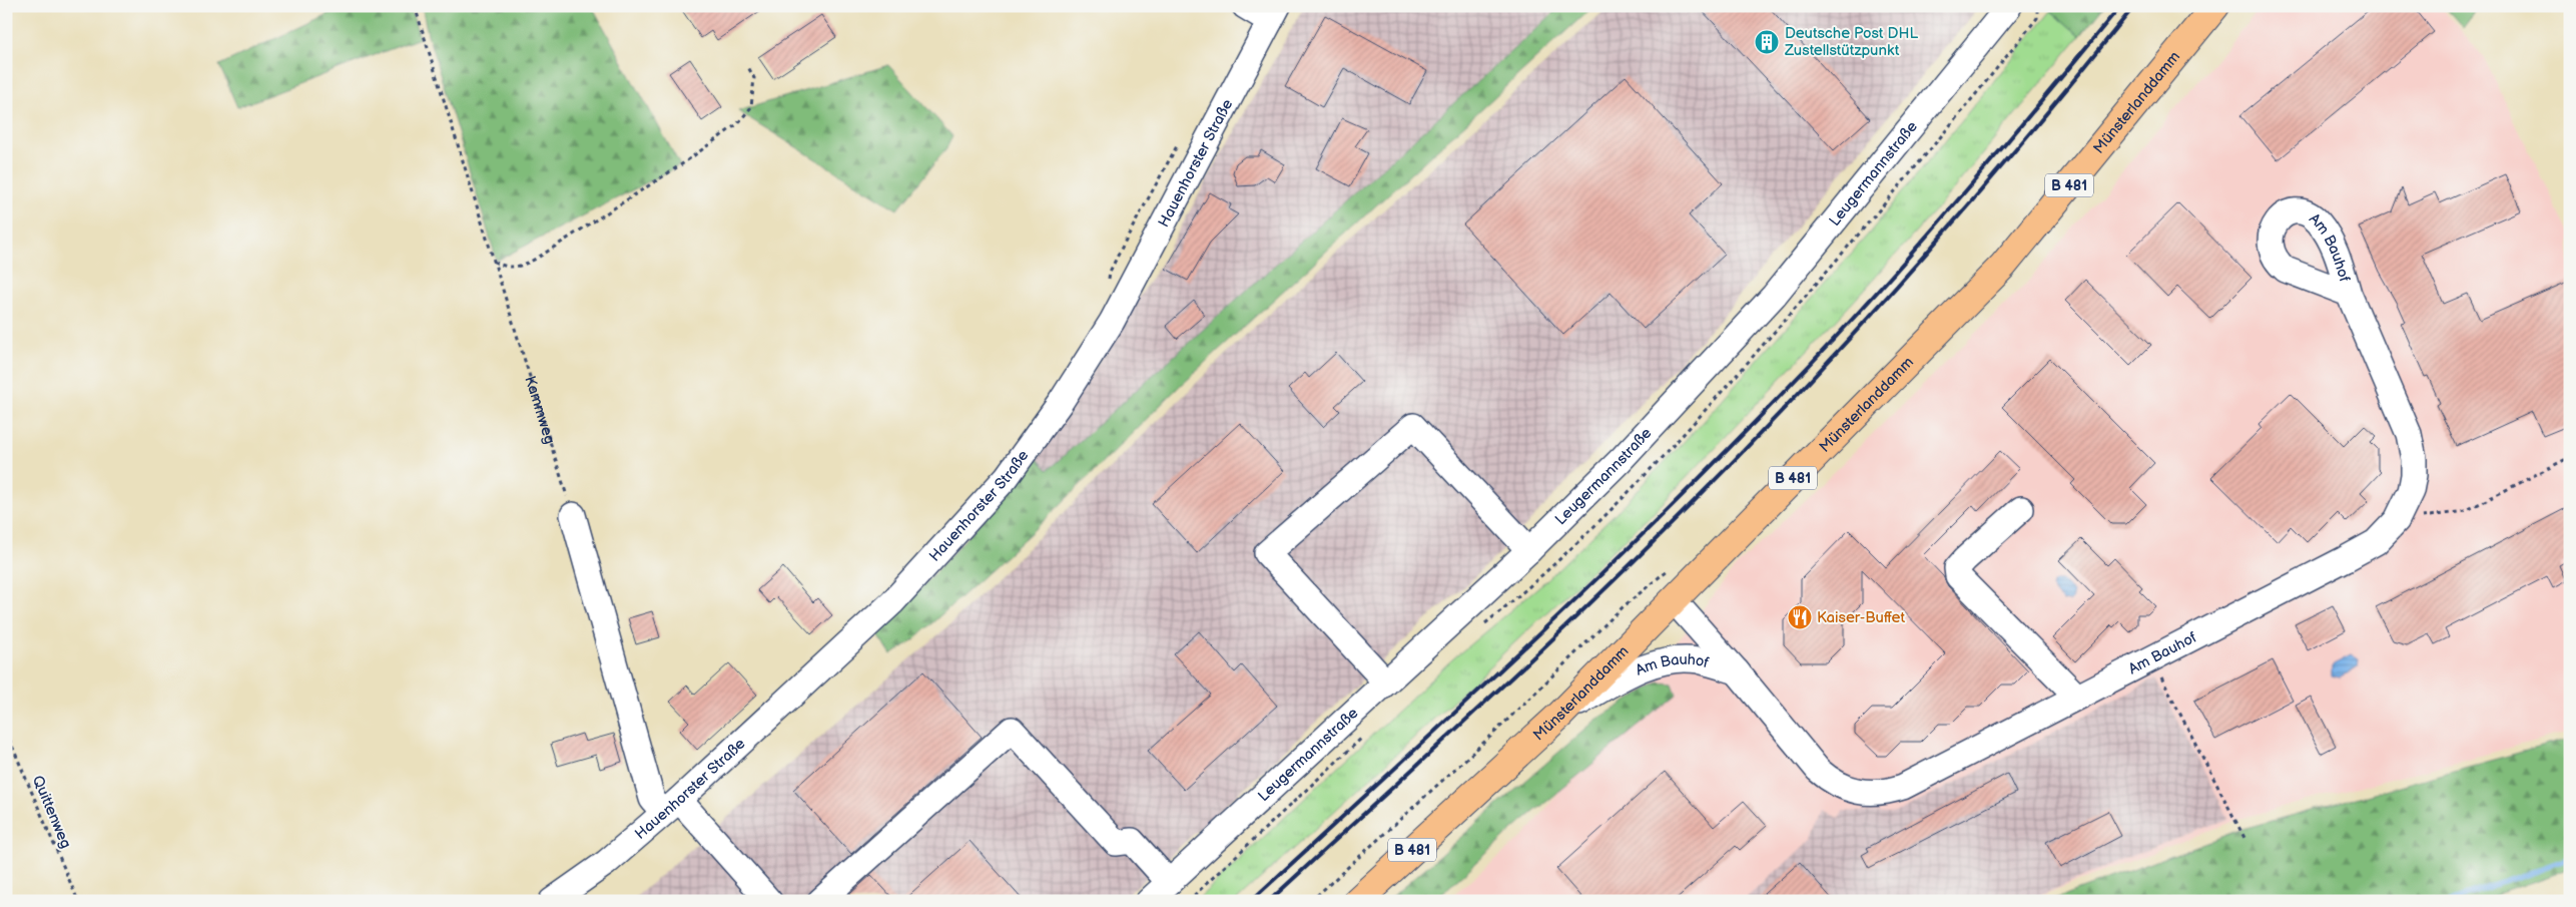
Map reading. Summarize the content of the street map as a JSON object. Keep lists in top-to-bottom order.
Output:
{
  "streets": {
    "main road": ["Münsterlanddamm", "B 481"],
    "street": ["Hauenhorster Straße", "Leugermannstraße", "Am Bauhof"],
    "path": ["Kammweg", "Quittenweg"]
  },
  "crossings": [
    ["Münsterlanddamm", "Am Bauhof"]
  ],
  "places": {
    "building": ["Deutsche Post DHL Zustellstützpunkt"],
    "restaurant": ["Kaiser-Buffet"]
  }
}
